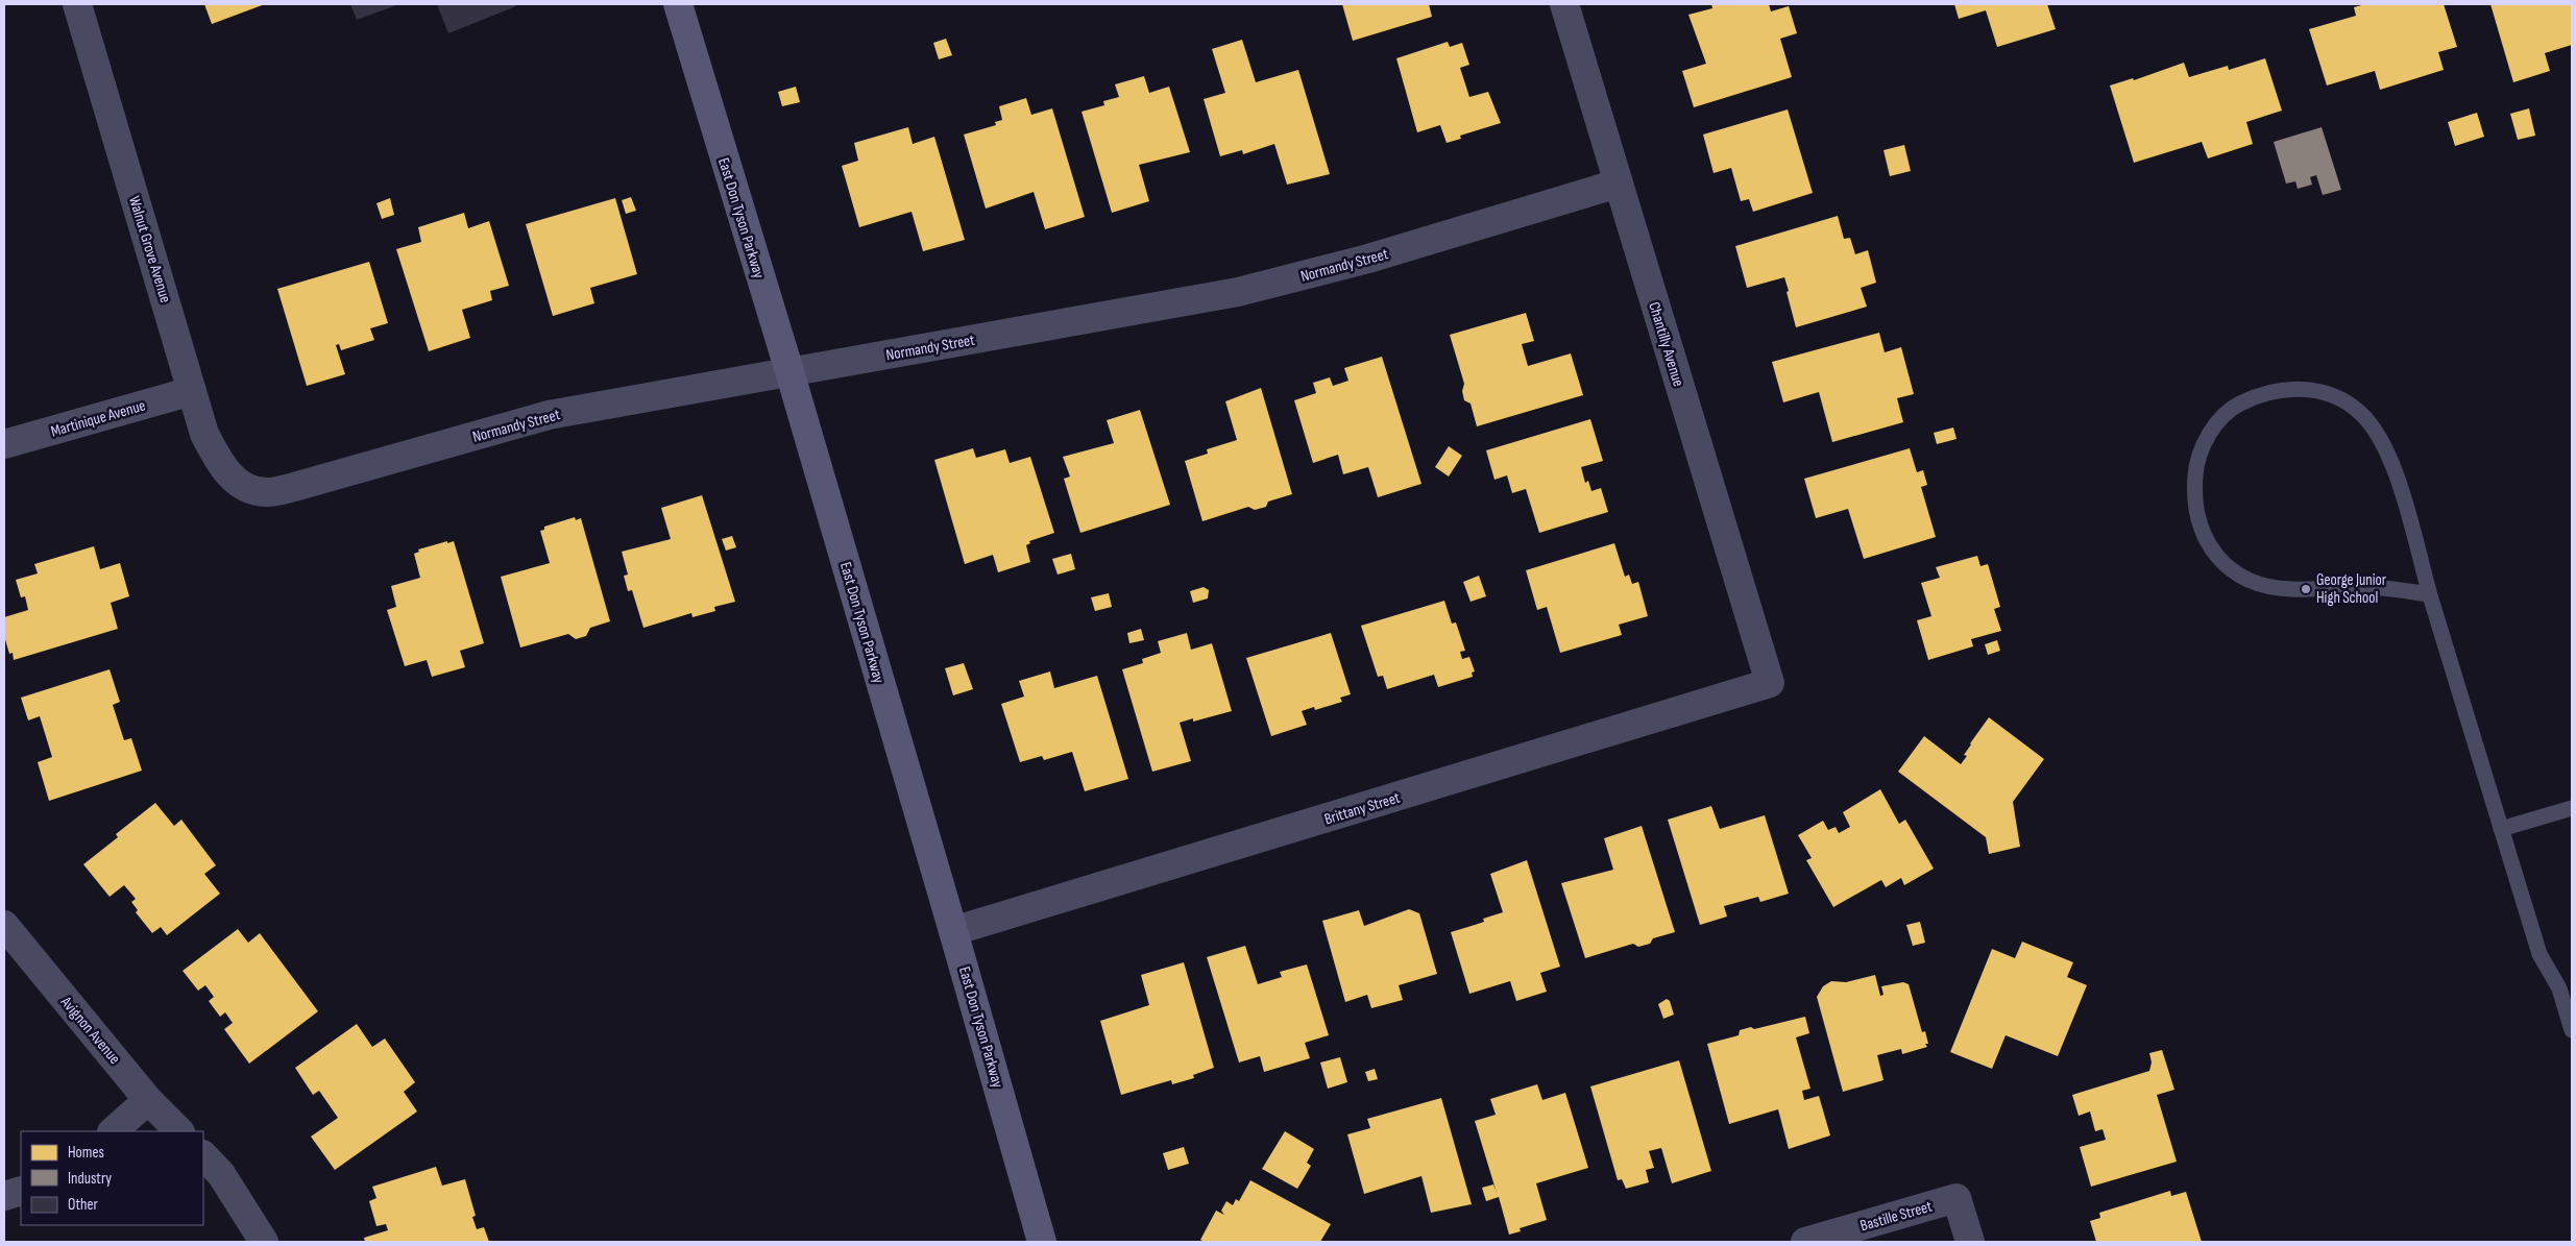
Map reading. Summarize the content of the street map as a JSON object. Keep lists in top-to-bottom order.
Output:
{
  "streets": {
    "main road": ["East Don Tyson Parkway"],
    "street": [
      "Walnut Grove Avenue",
      "Normandy Street",
      "Chantilly Avenue",
      "Martinique Avenue",
      "Brittany Street",
      "Avignon Avenue",
      "Bastille Street"
    ]
  },
  "crossings": [
    ["East Don Tyson Parkway", "Normandy Street"],
    ["East Don Tyson Parkway", "Brittany Street"],
    ["Walnut Grove Avenue", "Normandy Street"],
    ["Walnut Grove Avenue", "Martinique Avenue"],
    ["Normandy Street", "Chantilly Avenue"],
    ["Chantilly Avenue", "Brittany Street"]
  ],
  "places": ["George Junior High School"],
  "legend": ["Homes", "Industry", "Other"]
}
